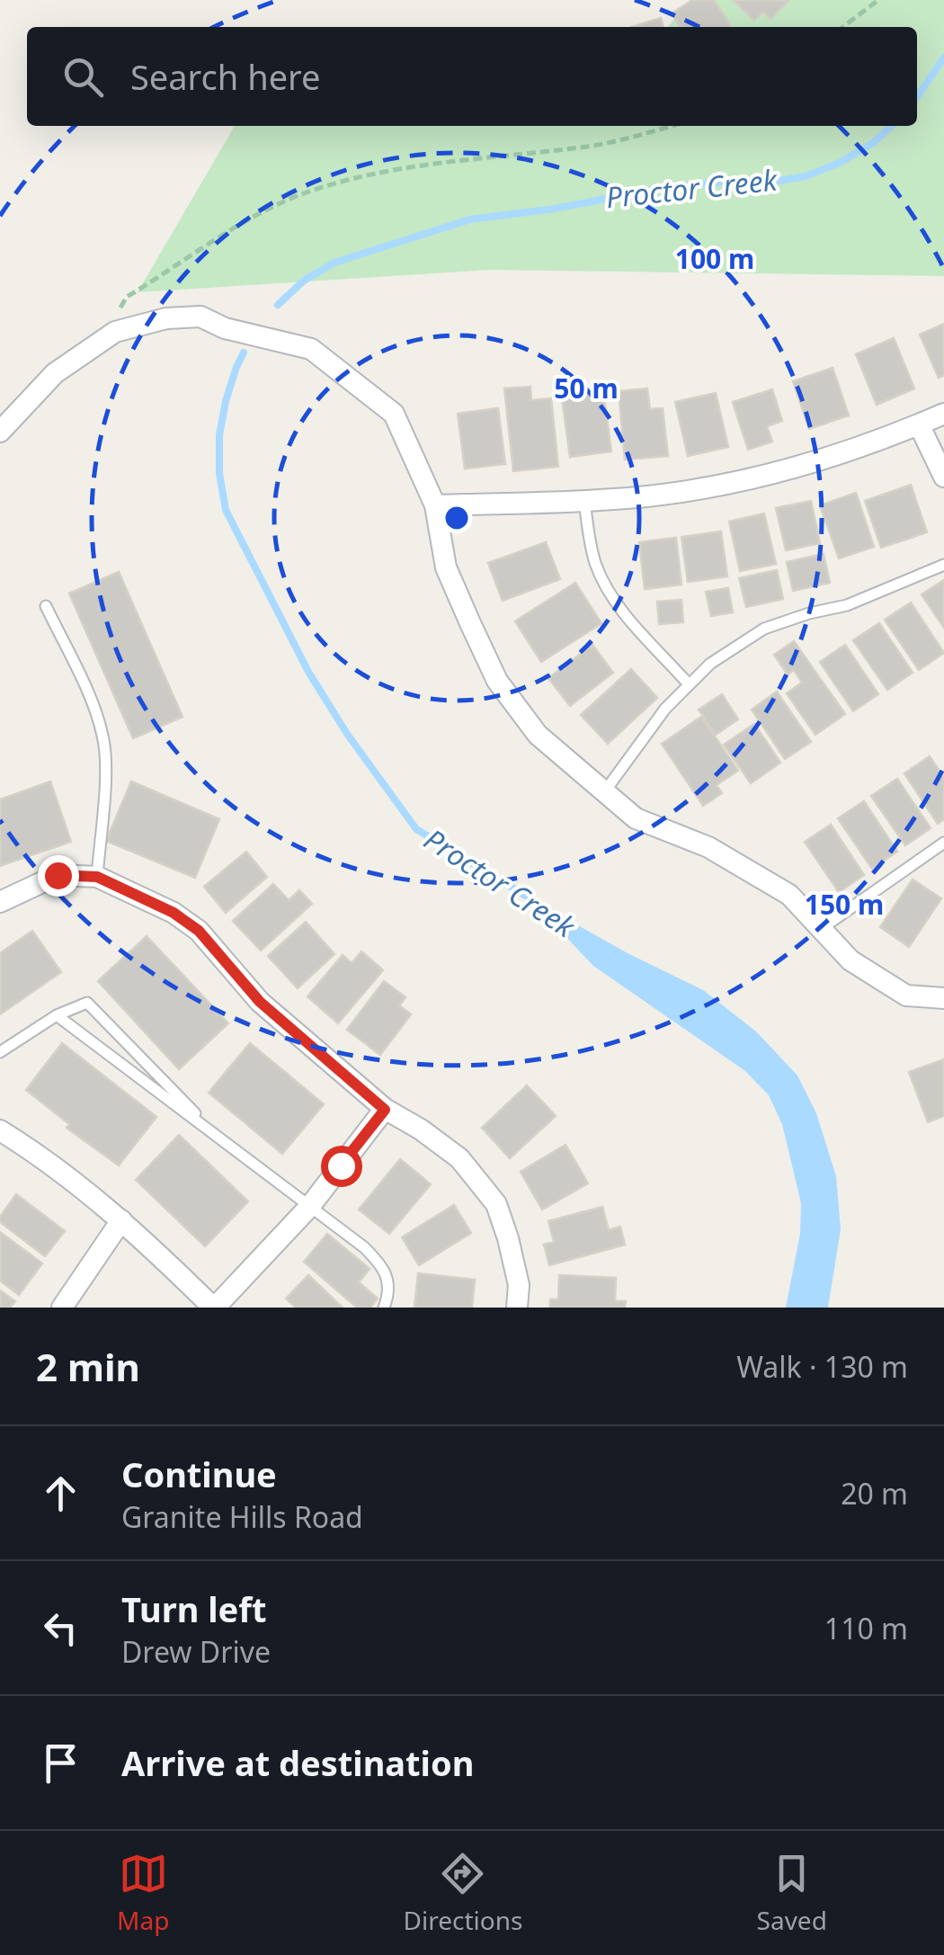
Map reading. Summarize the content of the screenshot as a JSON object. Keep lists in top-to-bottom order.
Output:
{
  "water": ["Proctor Creek"],
  "page": {
    "search": "Search here",
    "heading": ["2 min", "Walk · 130 m"],
    "list": [
      ["Continue", "Granite Hills Road", "20 m"],
      ["Turn left", "Drew Drive", "110 m"],
      "Arrive at destination"
    ],
    "nav": ["Map", "Directions", "Saved"]
  },
  "rings": ["100 m", "50 m", "150 m"]
}
